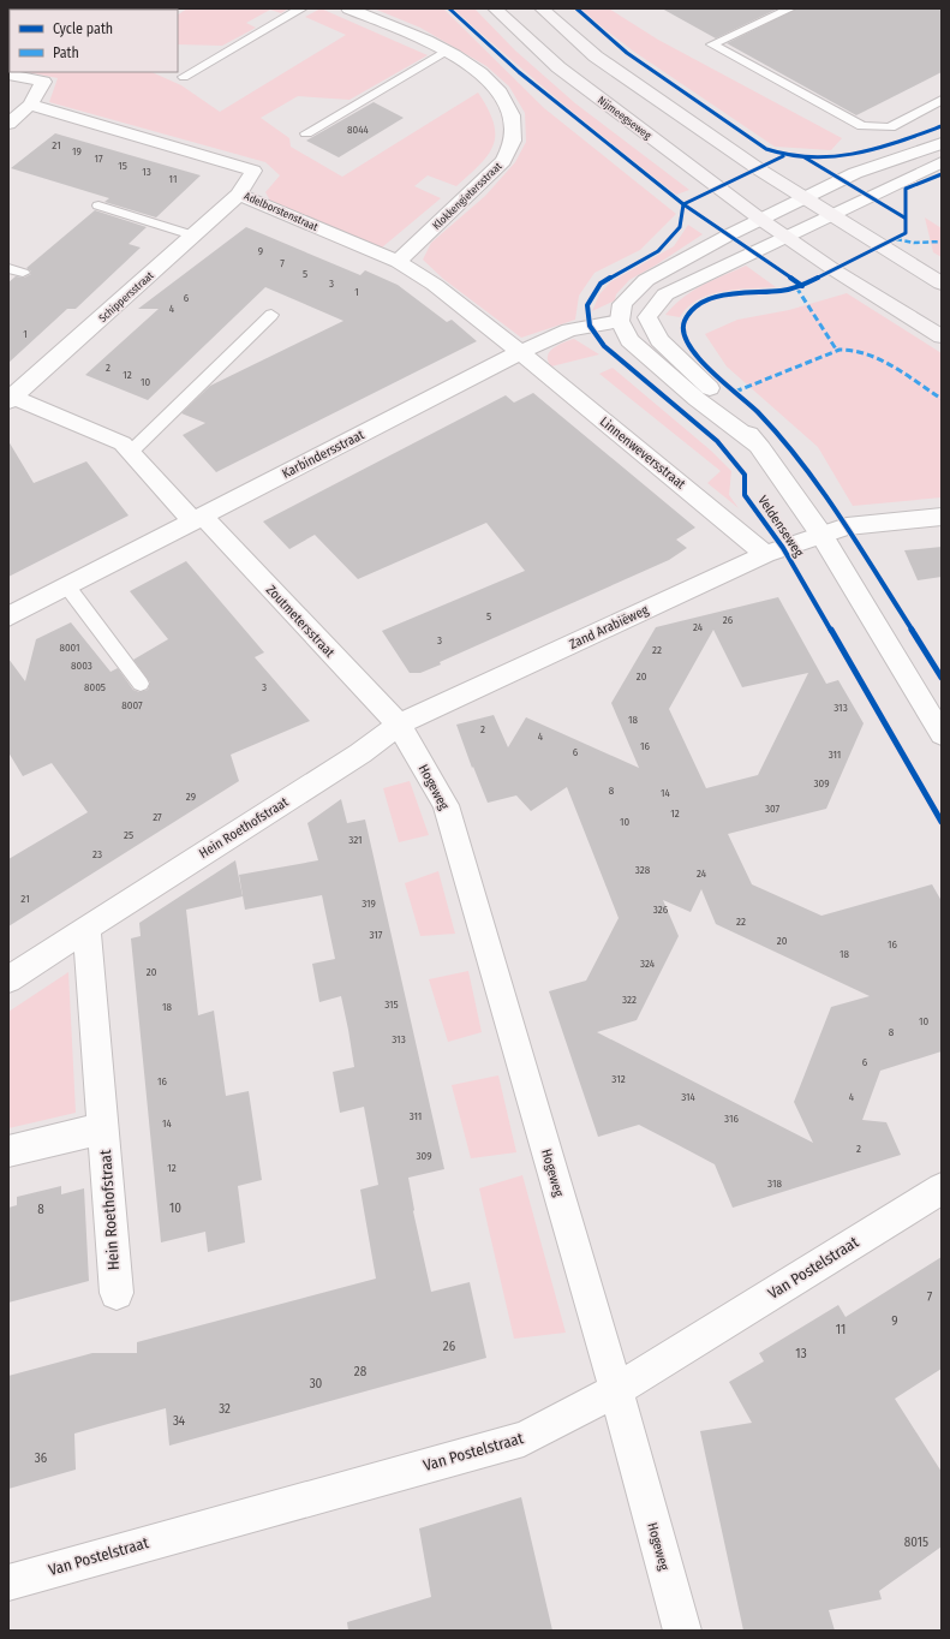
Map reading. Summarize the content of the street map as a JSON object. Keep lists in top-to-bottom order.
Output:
{
  "streets": {
    "main road": ["Nijmeegseweg"],
    "street": [
      "Klokkengietersstraat",
      "Adelborstenstraat",
      "Schippersstraat",
      "Linnenweversstraat",
      "Karbindersstraat",
      "Zoutmetersstraat",
      "Zand Arabiëweg",
      "Hogeweg",
      "Hein Roethofstraat",
      "Van Postelstraat"
    ],
    "cycle path": ["Veldenseweg"]
  },
  "crossings": [
    ["Klokkengietersstraat", "Adelborstenstraat"],
    ["Adelborstenstraat", "Schippersstraat"],
    ["Adelborstenstraat", "Linnenweversstraat"],
    ["Adelborstenstraat", "Karbindersstraat"],
    ["Schippersstraat", "Zoutmetersstraat"],
    ["Linnenweversstraat", "Karbindersstraat"],
    ["Linnenweversstraat", "Zand Arabiëweg"],
    ["Karbindersstraat", "Zoutmetersstraat"],
    ["Zoutmetersstraat", "Zand Arabiëweg"],
    ["Zoutmetersstraat", "Hogeweg"],
    ["Zoutmetersstraat", "Hein Roethofstraat"],
    ["Zand Arabiëweg", "Hogeweg"],
    ["Zand Arabiëweg", "Hein Roethofstraat"],
    ["Hogeweg", "Hein Roethofstraat"],
    ["Hogeweg", "Van Postelstraat"]
  ],
  "house_numbers": [
    "8044",
    "21",
    "19",
    "17",
    "15",
    "13",
    "11",
    "9",
    "7",
    "5",
    "3",
    "1",
    "6",
    "4",
    "1",
    "2",
    "12",
    "10",
    "5",
    "26",
    "24",
    "3",
    "8001",
    "22",
    "8003",
    "20",
    "8005",
    "3",
    "8007",
    "313",
    "18",
    "2",
    "4",
    "16",
    "6",
    "311",
    "309",
    "8",
    "14",
    "29",
    "307",
    "12",
    "27",
    "10",
    "25",
    "321",
    "23",
    "328",
    "24",
    "21",
    "319",
    "326",
    "22",
    "317",
    "20",
    "16",
    "18",
    "324",
    "20",
    "322",
    "315",
    "18",
    "10",
    "8",
    "313",
    "6",
    "312",
    "16",
    "314",
    "4",
    "311",
    "316",
    "14",
    "2",
    "309",
    "12",
    "318",
    "10",
    "8",
    "7",
    "9",
    "11",
    "26",
    "13",
    "28",
    "30",
    "32",
    "34",
    "36",
    "8015"
  ],
  "legend": ["Cycle path", "Path"]
}
